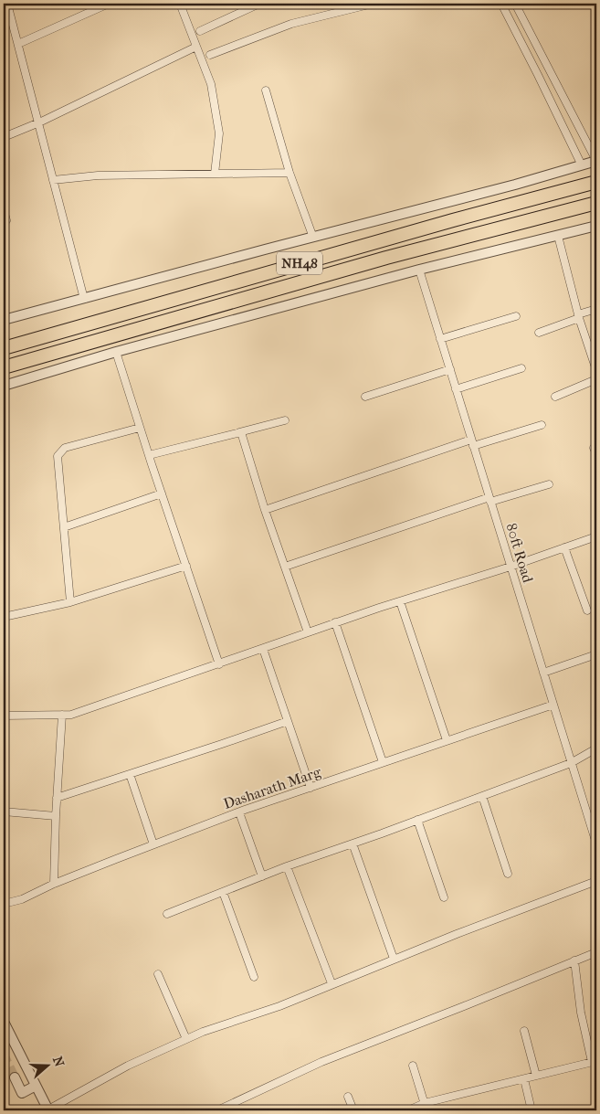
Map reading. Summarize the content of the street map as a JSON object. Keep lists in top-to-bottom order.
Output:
{
  "streets": {
    "highway": ["NH48"],
    "street": ["80ft Road", "Dasharath Marg"]
  },
  "crossings": [
    ["80ft Road", "Dasharath Marg"]
  ],
  "north": "right"
}
